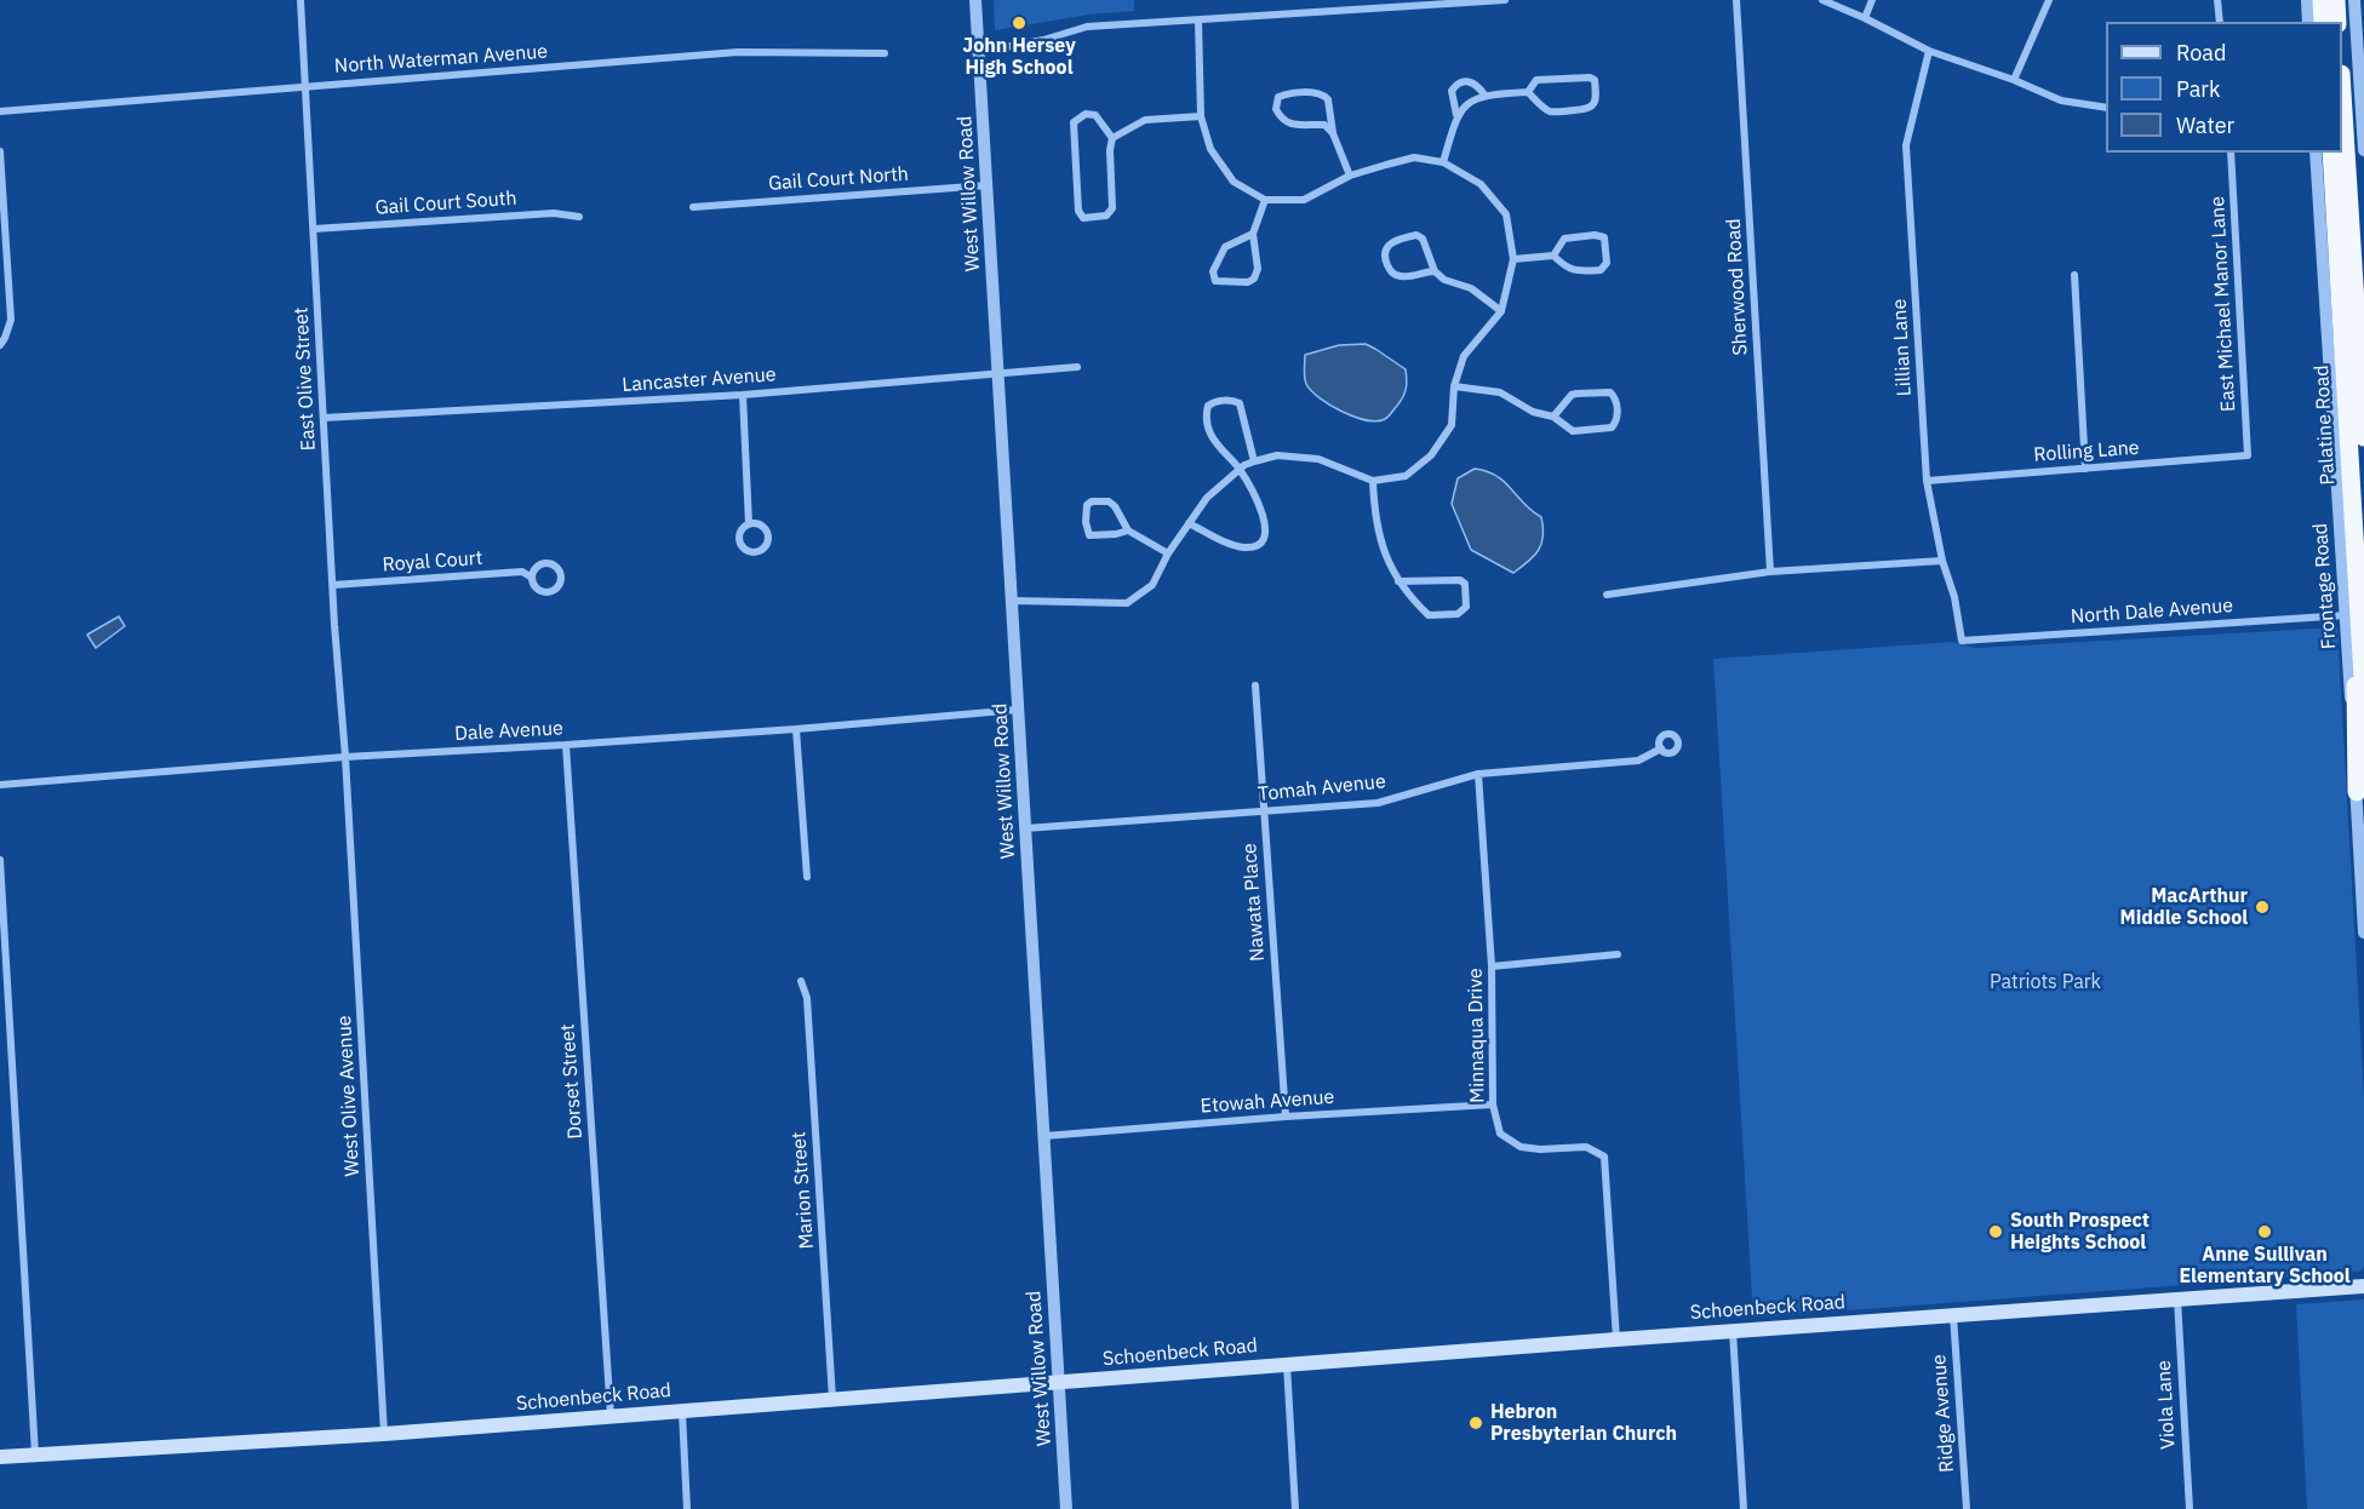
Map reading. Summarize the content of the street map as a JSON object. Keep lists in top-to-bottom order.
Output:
{
  "streets": {
    "highway": ["Palatine Road"],
    "main road": ["Schoenbeck Road"],
    "street": [
      "North Waterman Avenue",
      "Gail Court North",
      "West Willow Road",
      "Gail Court South",
      "Sherwood Road",
      "East Michael Manor Lane",
      "Lillian Lane",
      "East Olive Street",
      "Lancaster Avenue",
      "Rolling Lane",
      "Royal Court",
      "Frontage Road",
      "North Dale Avenue",
      "Dale Avenue",
      "Tomah Avenue",
      "Nawata Place",
      "Minnaqua Drive",
      "Dorset Street",
      "West Olive Avenue",
      "Etowah Avenue",
      "Marion Street",
      "Viola Lane",
      "Ridge Avenue"
    ]
  },
  "crossings": [
    ["North Waterman Avenue", "East Olive Street"],
    ["Gail Court North", "West Willow Road"],
    ["West Willow Road", "Lancaster Avenue"],
    ["West Willow Road", "Dale Avenue"],
    ["West Willow Road", "Tomah Avenue"],
    ["West Willow Road", "Etowah Avenue"],
    ["West Willow Road", "Schoenbeck Road"],
    ["Gail Court South", "East Olive Street"],
    ["East Michael Manor Lane", "Rolling Lane"],
    ["Lillian Lane", "Rolling Lane"],
    ["Lillian Lane", "North Dale Avenue"],
    ["East Olive Street", "Lancaster Avenue"],
    ["East Olive Street", "Royal Court"],
    ["East Olive Street", "Dale Avenue"],
    ["East Olive Street", "West Olive Avenue"],
    ["Frontage Road", "North Dale Avenue"],
    ["Dale Avenue", "Dorset Street"],
    ["Dale Avenue", "West Olive Avenue"],
    ["Tomah Avenue", "Nawata Place"],
    ["Tomah Avenue", "Minnaqua Drive"],
    ["Nawata Place", "Etowah Avenue"],
    ["Minnaqua Drive", "Etowah Avenue"],
    ["Minnaqua Drive", "Schoenbeck Road"],
    ["Dorset Street", "Schoenbeck Road"],
    ["West Olive Avenue", "Schoenbeck Road"],
    ["Marion Street", "Schoenbeck Road"],
    ["Schoenbeck Road", "Viola Lane"],
    ["Schoenbeck Road", "Ridge Avenue"]
  ],
  "parks": ["Patriots Park"],
  "places": [
    "John Hersey High School",
    "MacArthur Middle School",
    "South Prospect Heights School",
    "Anne Sullivan Elementary School",
    "Hebron Presbyterian Church"
  ],
  "legend": ["Road", "Park", "Water"]
}
